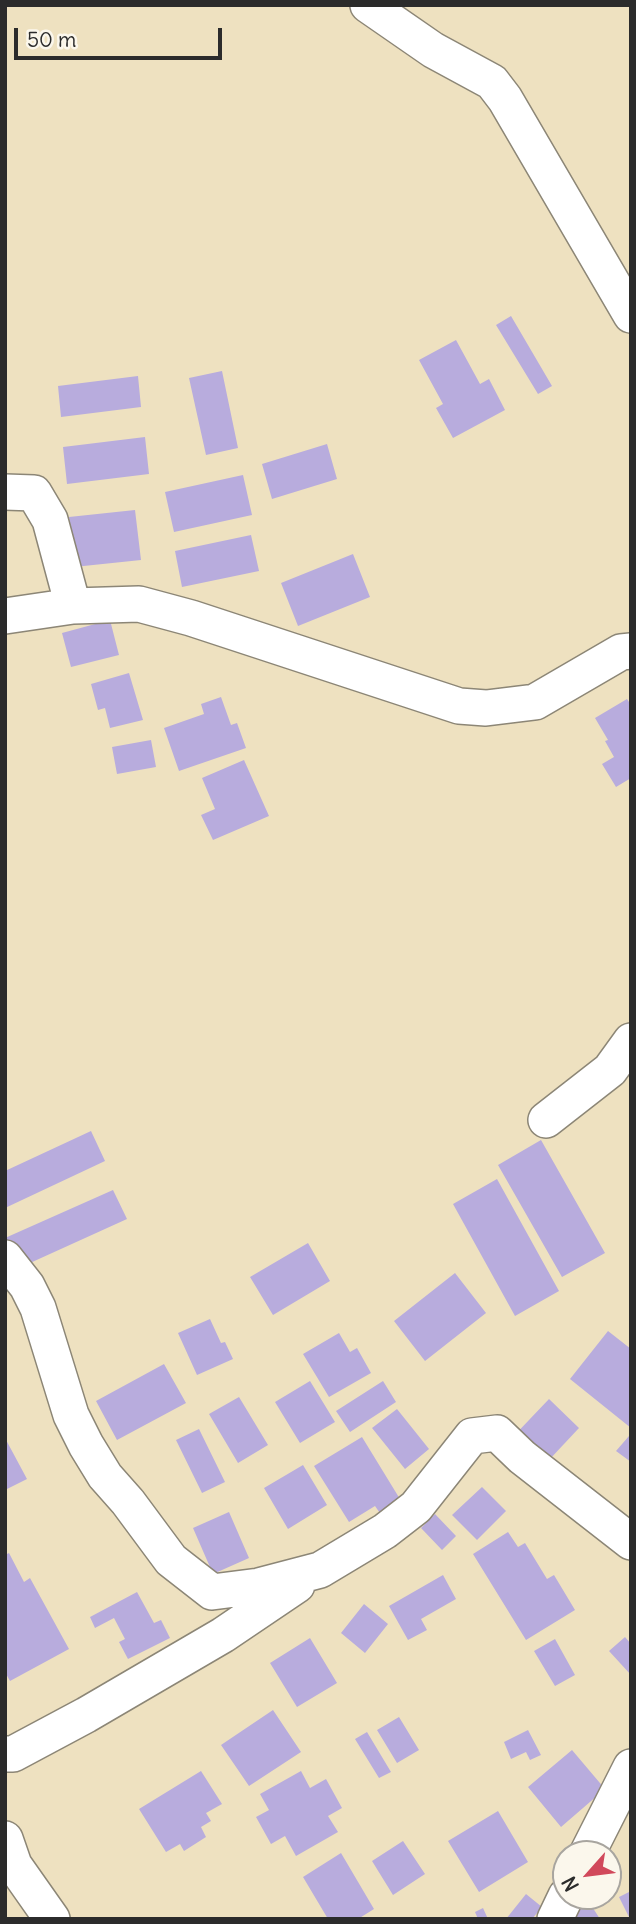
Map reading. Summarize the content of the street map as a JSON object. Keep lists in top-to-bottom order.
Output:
{
  "scale_bar": "50 m",
  "north": "bottom left"
}
